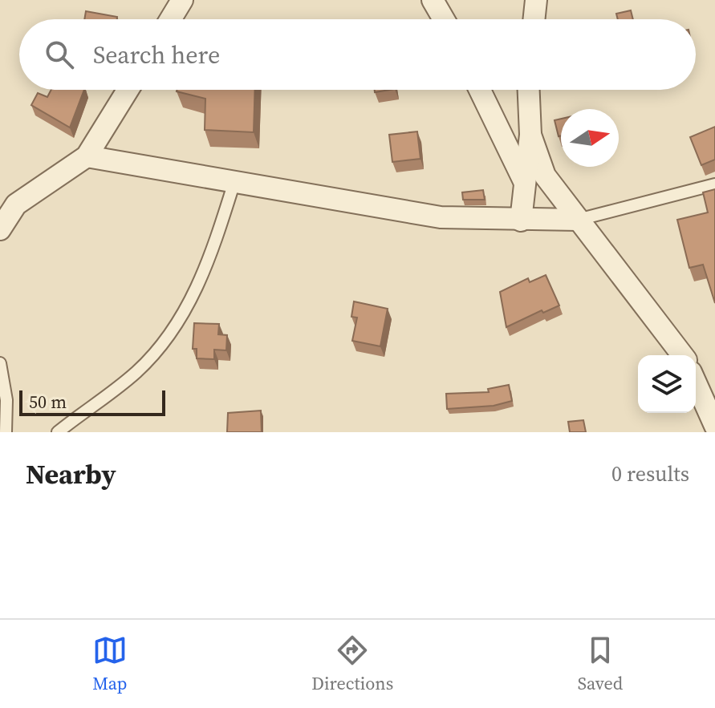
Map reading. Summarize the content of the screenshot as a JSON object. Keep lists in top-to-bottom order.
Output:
{
  "scale_bar": "50 m",
  "north": "right",
  "page": {
    "search": "Search here",
    "scale": "50 m",
    "heading": ["Nearby", "0 results"],
    "nav": ["Map", "Directions", "Saved"]
  }
}
